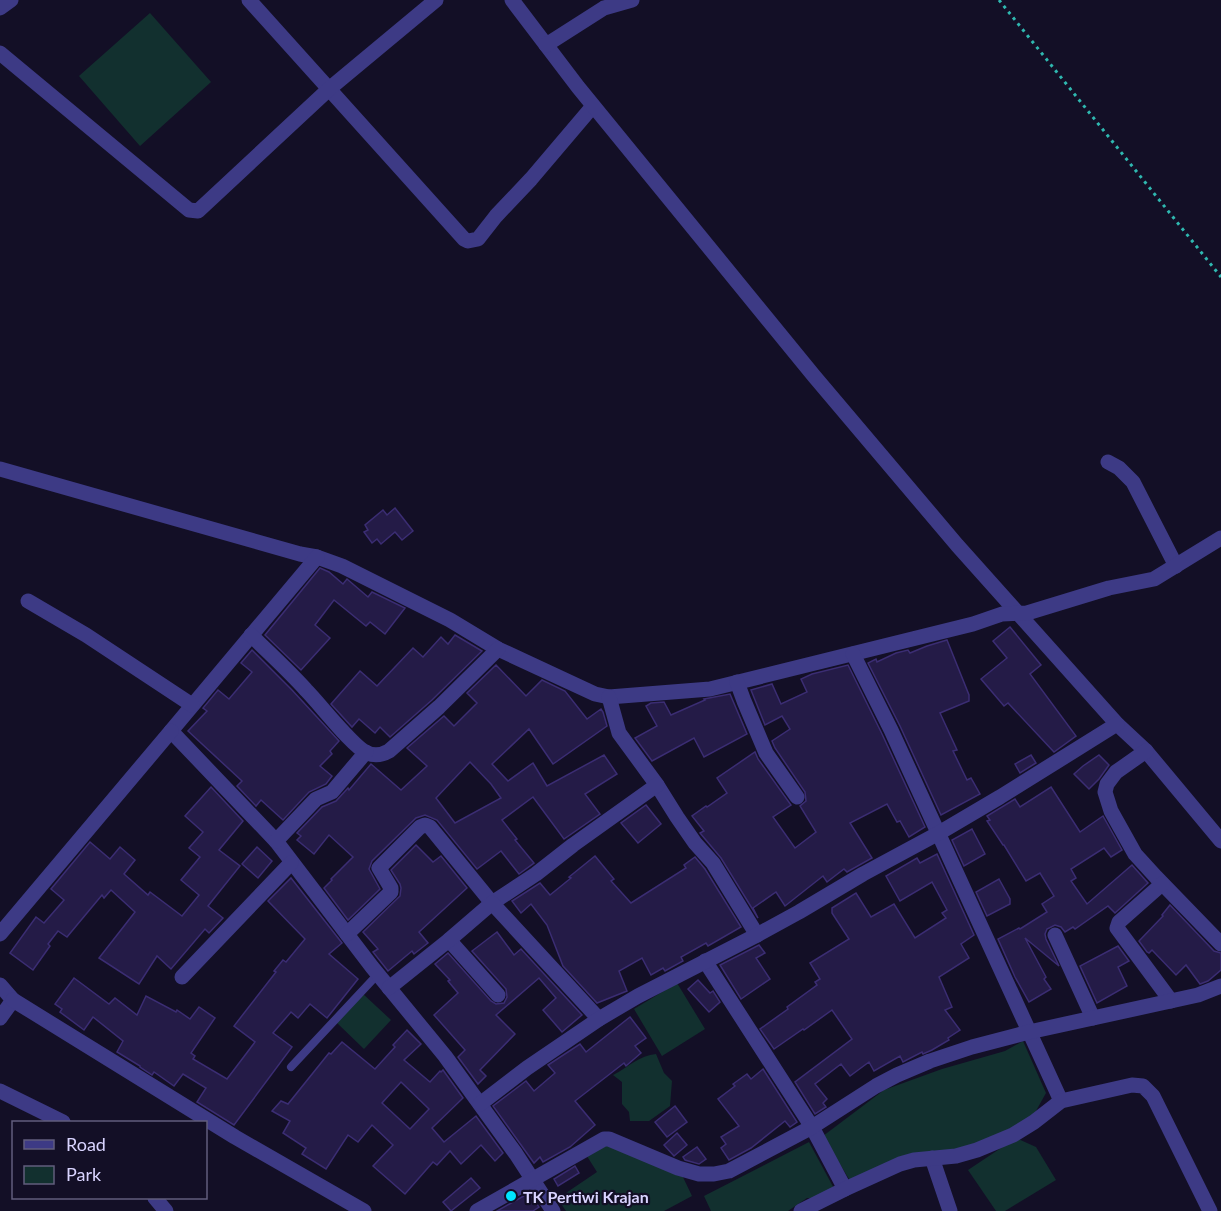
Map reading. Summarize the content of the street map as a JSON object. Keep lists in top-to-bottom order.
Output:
{
  "places": ["TK Pertiwi Krajan"],
  "legend": ["Road", "Park"]
}
